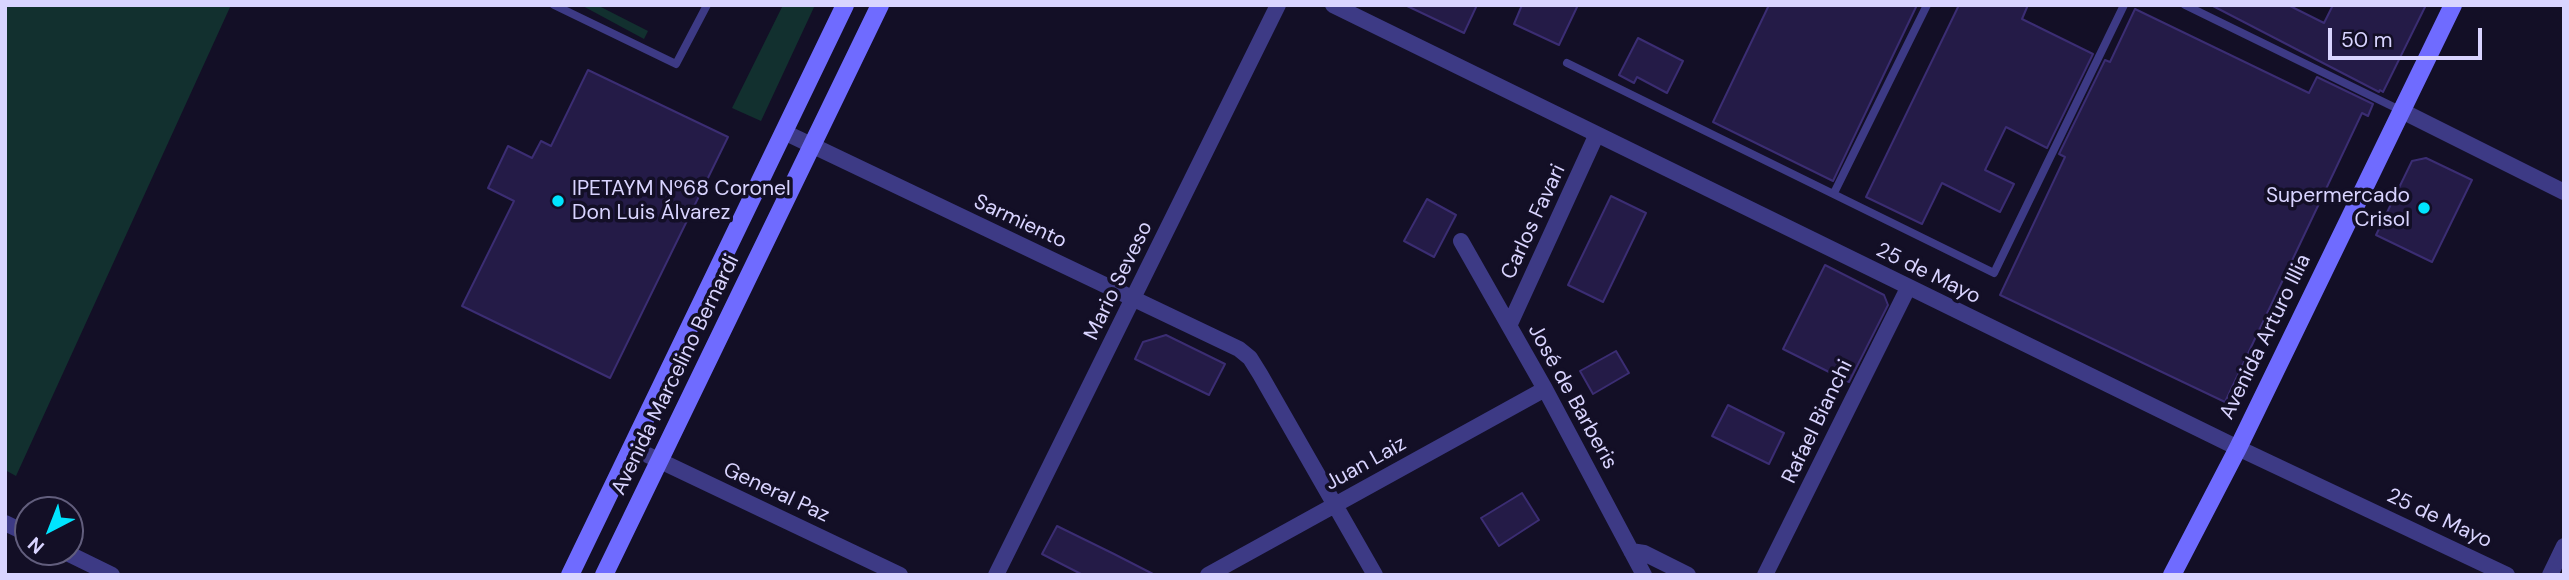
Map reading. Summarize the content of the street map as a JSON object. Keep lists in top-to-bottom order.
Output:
{
  "streets": {
    "main road": ["Avenida Arturo Illia", "Avenida Marcelino Bernardi"],
    "street": [
      "Sarmiento",
      "Carlos Favari",
      "25 de Mayo",
      "Mario Seveso",
      "José de Barberis",
      "Rafael Bianchi",
      "Juan Laiz",
      "General Paz"
    ]
  },
  "crossings": [
    ["Sarmiento", "Mario Seveso"],
    ["Sarmiento", "Avenida Marcelino Bernardi"],
    ["Sarmiento", "Juan Laiz"],
    ["Carlos Favari", "25 de Mayo"],
    ["Carlos Favari", "José de Barberis"],
    ["25 de Mayo", "Avenida Arturo Illia"],
    ["25 de Mayo", "Rafael Bianchi"],
    ["Avenida Marcelino Bernardi", "General Paz"],
    ["José de Barberis", "Juan Laiz"]
  ],
  "places": ["IPETAYM Nº68 Coronel Don Luis Álvarez", "Supermercado Crisol"],
  "scale_bar": "50 m",
  "north": "bottom left"
}
